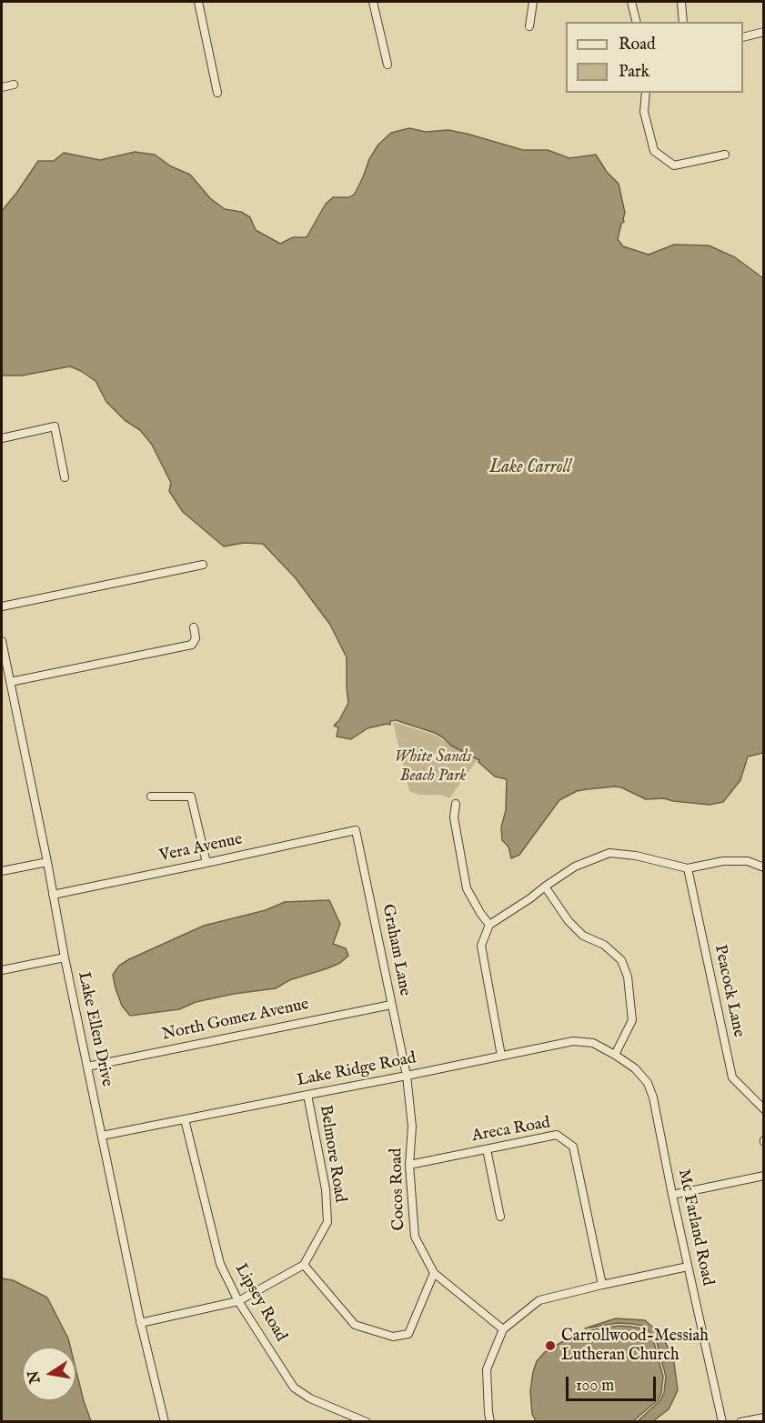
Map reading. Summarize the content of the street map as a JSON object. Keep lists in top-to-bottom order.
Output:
{
  "streets": {
    "street": [
      "Vera Avenue",
      "Graham Lane",
      "Peacock Lane",
      "North Gomez Avenue",
      "Lake Ellen Drive",
      "Lake Ridge Road",
      "Areca Road",
      "Belmore Road",
      "Cocos Road",
      "Mc Farland Road",
      "Lipsey Road"
    ]
  },
  "crossings": [
    ["Vera Avenue", "Graham Lane"],
    ["Vera Avenue", "Lake Ellen Drive"],
    ["Graham Lane", "North Gomez Avenue"],
    ["Graham Lane", "Lake Ridge Road"],
    ["Graham Lane", "Cocos Road"],
    ["North Gomez Avenue", "Lake Ellen Drive"],
    ["Lake Ellen Drive", "Lake Ridge Road"],
    ["Lake Ridge Road", "Belmore Road"],
    ["Lake Ridge Road", "Cocos Road"],
    ["Lake Ridge Road", "Mc Farland Road"],
    ["Lake Ridge Road", "Lipsey Road"],
    ["Areca Road", "Cocos Road"]
  ],
  "water": ["Lake Carroll"],
  "parks": ["White Sands Beach Park"],
  "places": ["Carrollwood-Messiah Lutheran Church"],
  "legend": ["Road", "Park"],
  "scale_bar": "100 m",
  "north": "left"
}
